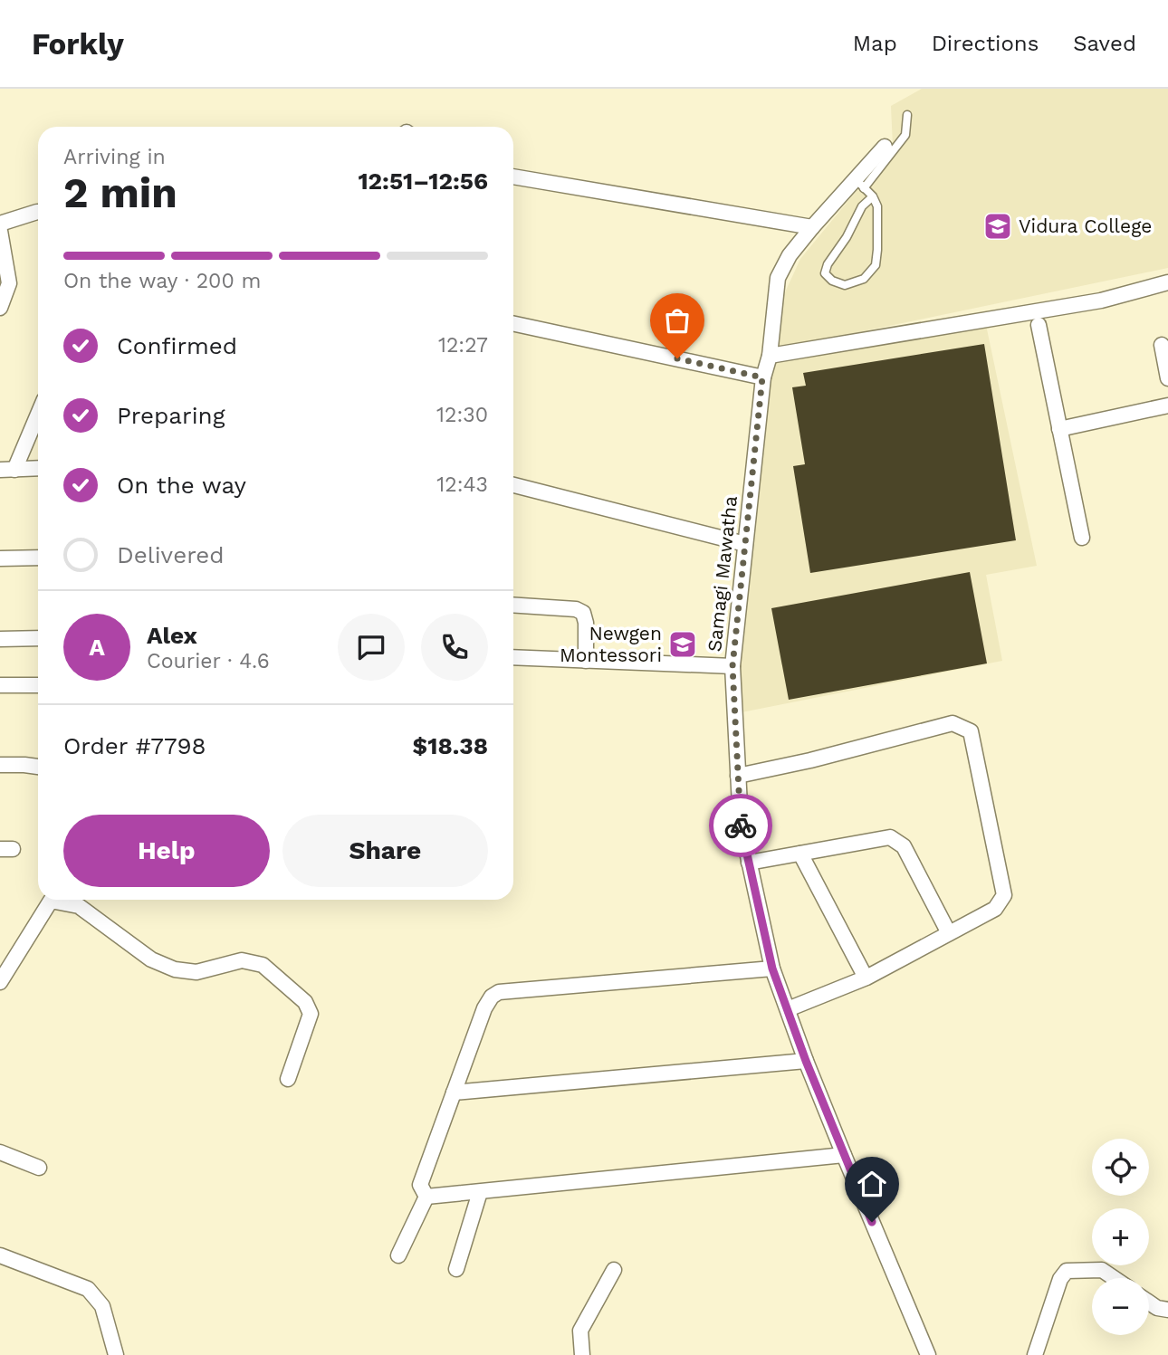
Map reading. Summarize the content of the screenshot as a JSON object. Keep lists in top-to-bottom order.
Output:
{
  "streets": {
    "street": ["Samagi Mawatha"]
  },
  "places": {
    "school or university": ["Vidura College", "Newgen Montessori"]
  },
  "page": {
    "header": "Forkly",
    "nav": ["Map", "Directions", "Saved"],
    "heading": ["2 min", "Arriving in", "12:51–12:56"],
    "panel": [
      "Alex",
      "Courier · 4.6",
      "Order #7798",
      "$18.38"
    ],
    "bar": "On the way · 200 m",
    "list": [
      ["Confirmed", "12:27"],
      ["Preparing", "12:30"],
      ["On the way", "12:43"],
      "Delivered"
    ],
    "round": "A",
    "buttons": ["Help", "Share"],
    "map_buttons": ["+", "−"]
  }
}
